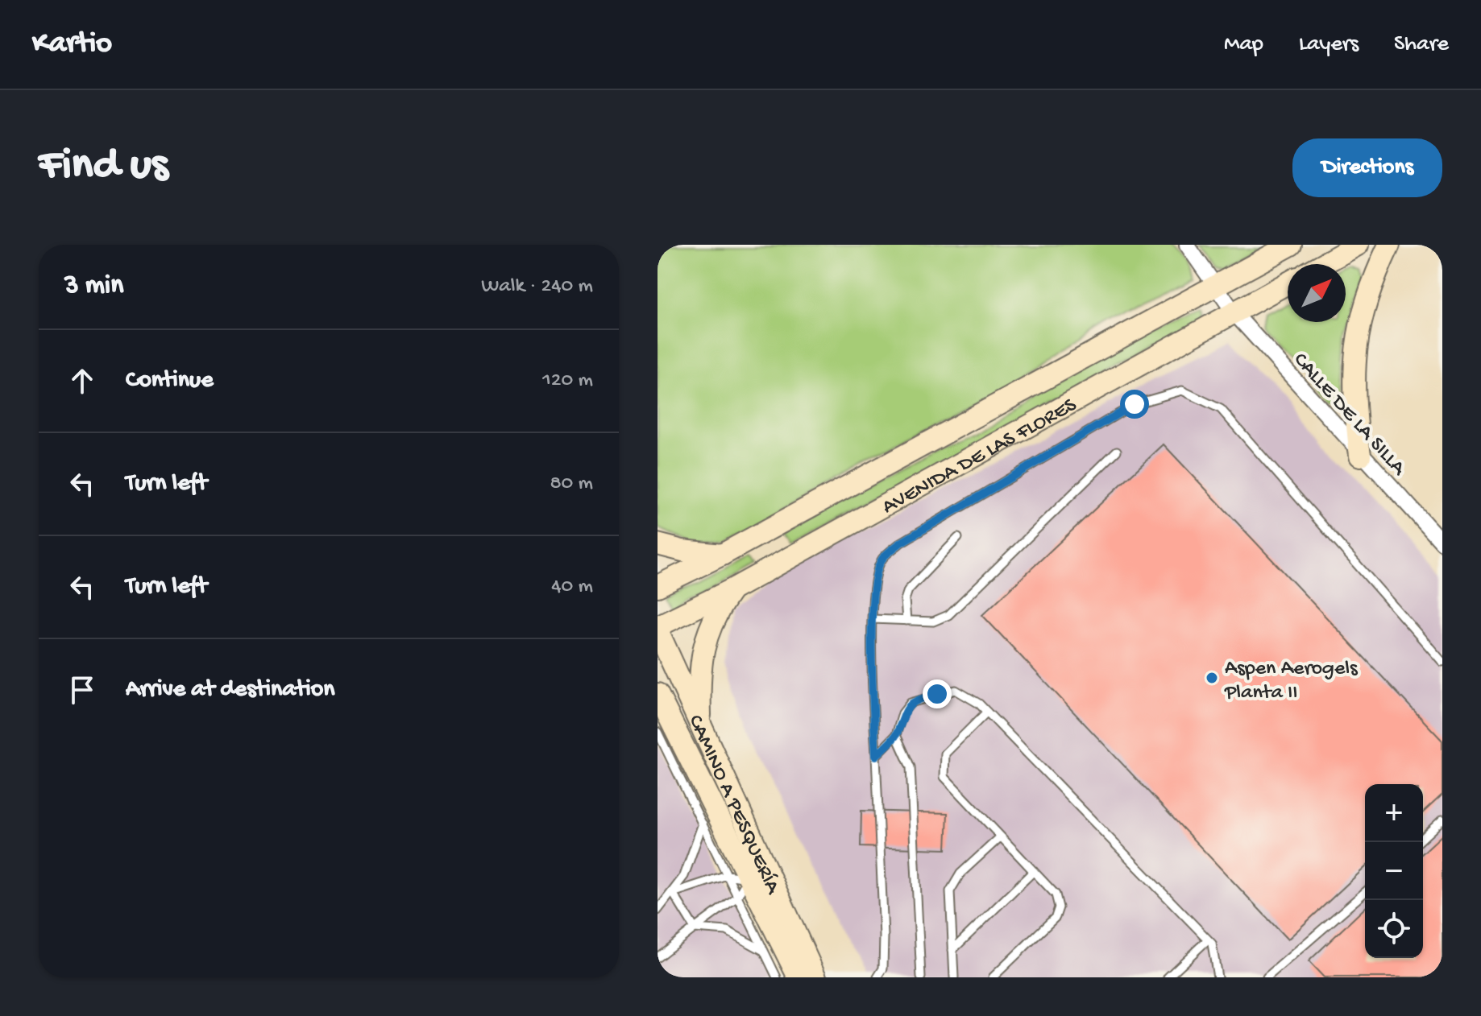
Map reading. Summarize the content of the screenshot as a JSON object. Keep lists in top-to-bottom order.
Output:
{
  "streets": {
    "street": ["CALLE DE LA SILLA", "AVENIDA DE LAS FLORES", "CAMINO A PESQUERÍA"]
  },
  "crossings": [
    ["CALLE DE LA SILLA", "AVENIDA DE LAS FLORES"],
    ["AVENIDA DE LAS FLORES", "CAMINO A PESQUERÍA"]
  ],
  "places": ["Aspen Aerogels Planta II"],
  "north": "top right",
  "page": {
    "header": "Kartio",
    "nav": ["Map", "Layers", "Share"],
    "buttons": "Directions",
    "title": "Find us",
    "heading": ["3 min", "Walk · 240 m"],
    "list": [
      ["Continue", "120 m"],
      ["Turn left", "80 m"],
      ["Turn left", "40 m"],
      "Arrive at destination"
    ],
    "map_buttons": ["+", "−"]
  }
}
